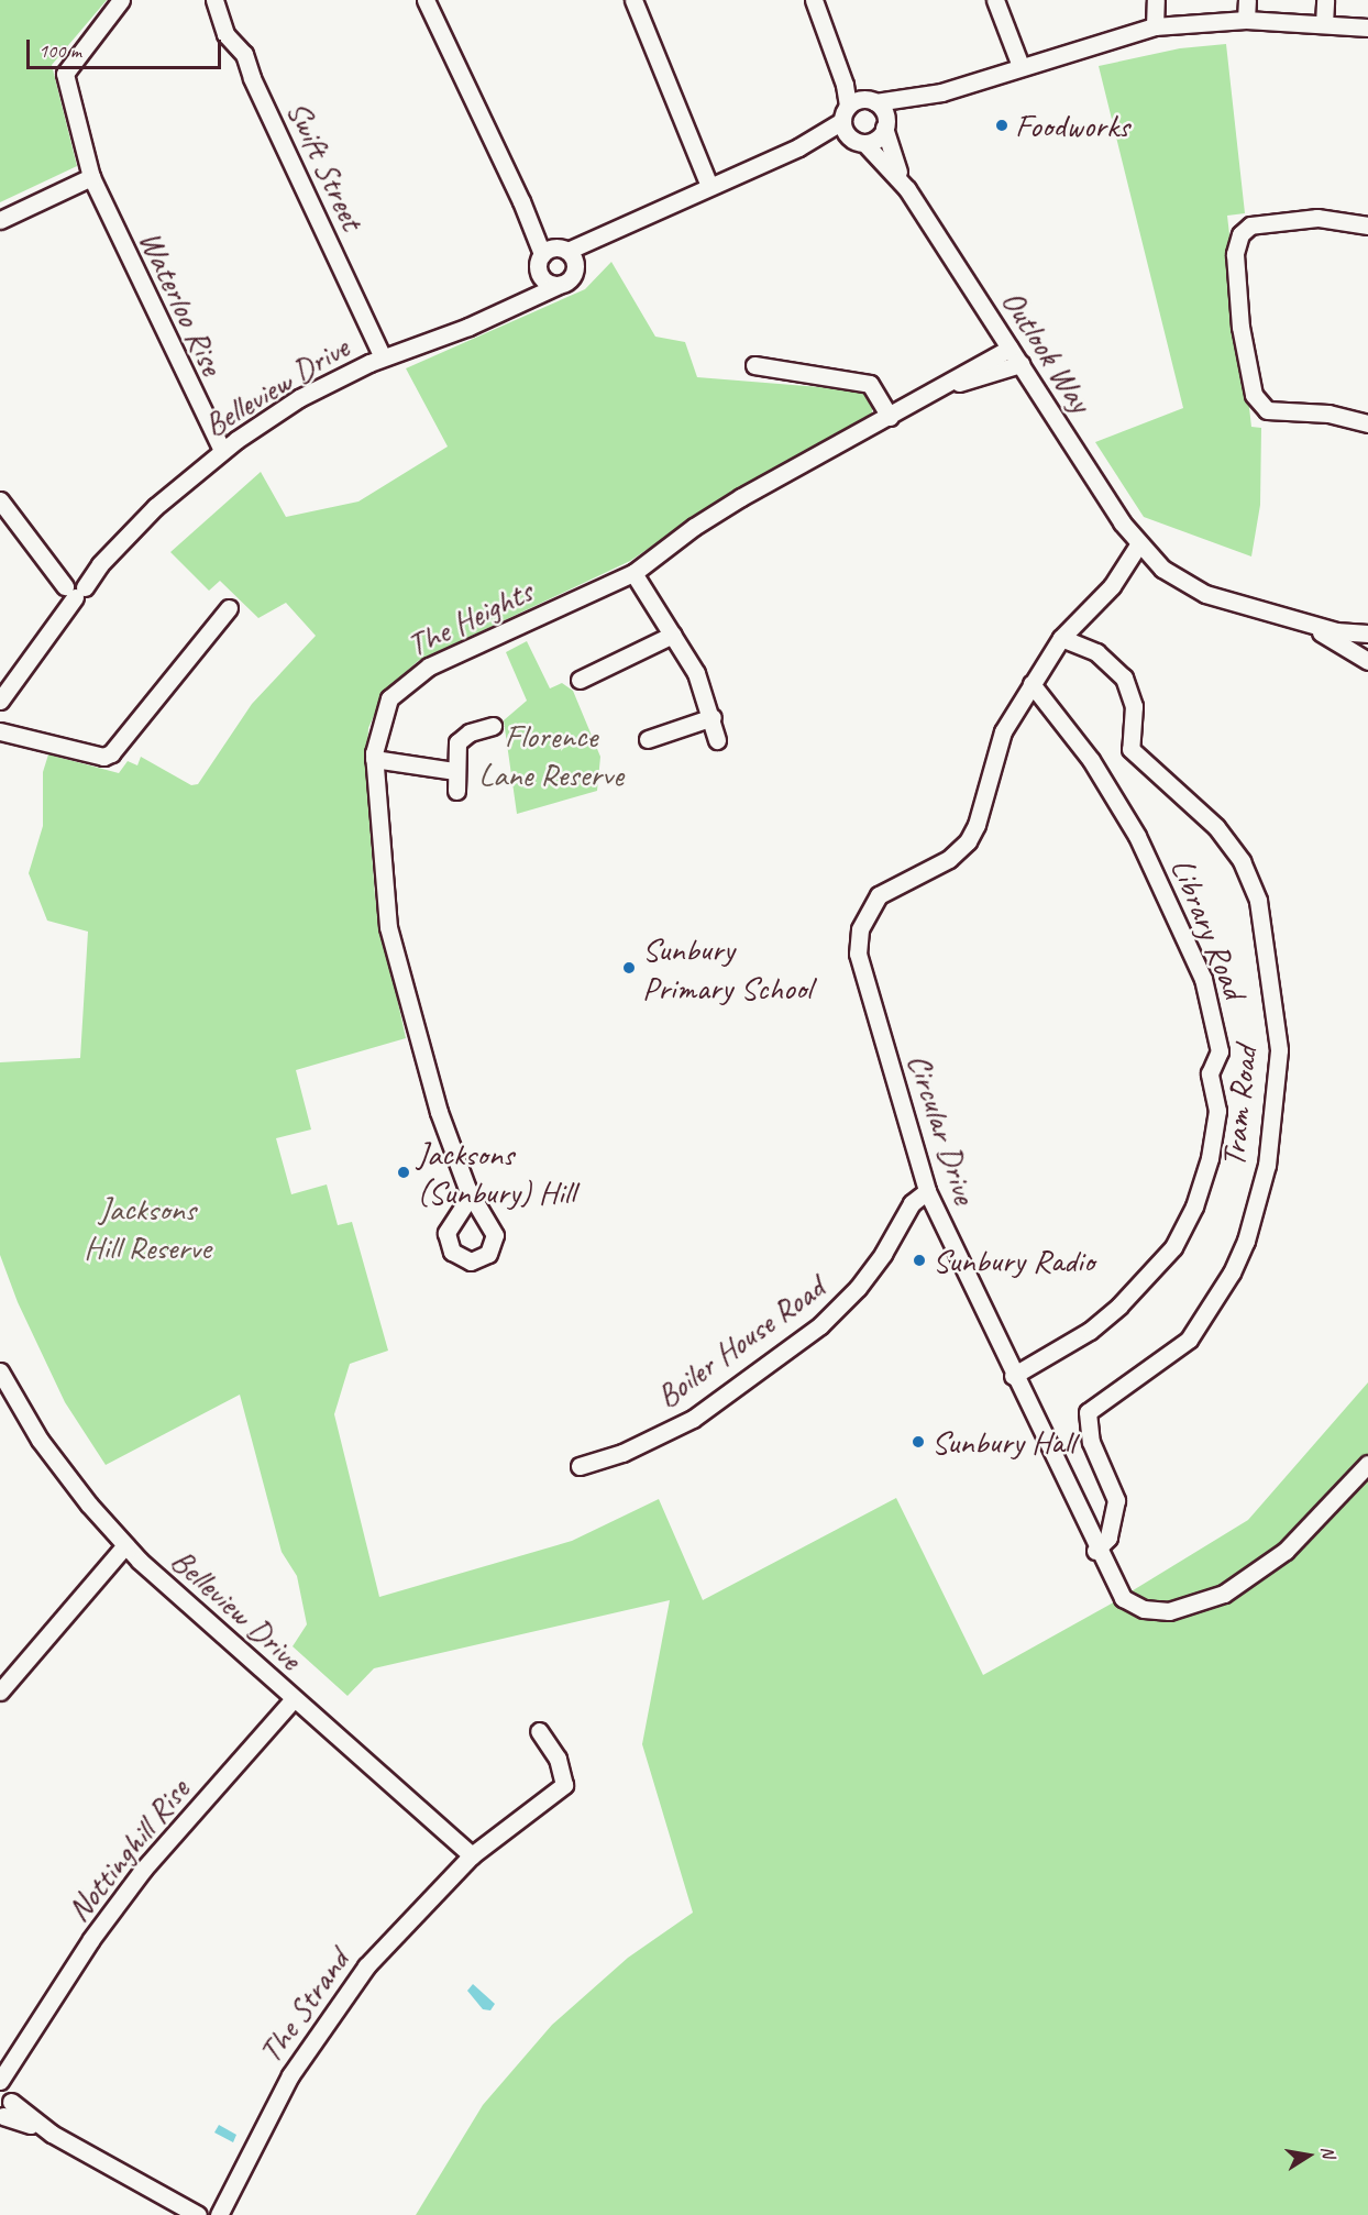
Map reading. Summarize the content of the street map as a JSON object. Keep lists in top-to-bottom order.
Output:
{
  "streets": {
    "street": [
      "Swift Street",
      "Waterloo Rise",
      "Outlook Way",
      "Belleview Drive",
      "The Heights",
      "Library Road",
      "Tram Road",
      "Circular Drive",
      "Boiler House Road",
      "Nottinghill Rise",
      "The Strand"
    ]
  },
  "crossings": [
    ["Swift Street", "Belleview Drive"],
    ["Waterloo Rise", "Belleview Drive"],
    ["Outlook Way", "The Heights"],
    ["Outlook Way", "Circular Drive"],
    ["Belleview Drive", "Nottinghill Rise"],
    ["Belleview Drive", "The Strand"],
    ["Library Road", "Circular Drive"],
    ["Tram Road", "Circular Drive"],
    ["Circular Drive", "Boiler House Road"]
  ],
  "parks": ["Florence Lane Reserve", "Jacksons Hill Reserve"],
  "places": [
    "Foodworks",
    "Sunbury Primary School",
    "Jacksons (Sunbury) Hill",
    "Sunbury Radio",
    "Sunbury Hall"
  ],
  "scale_bar": "100 m",
  "north": "right"
}
